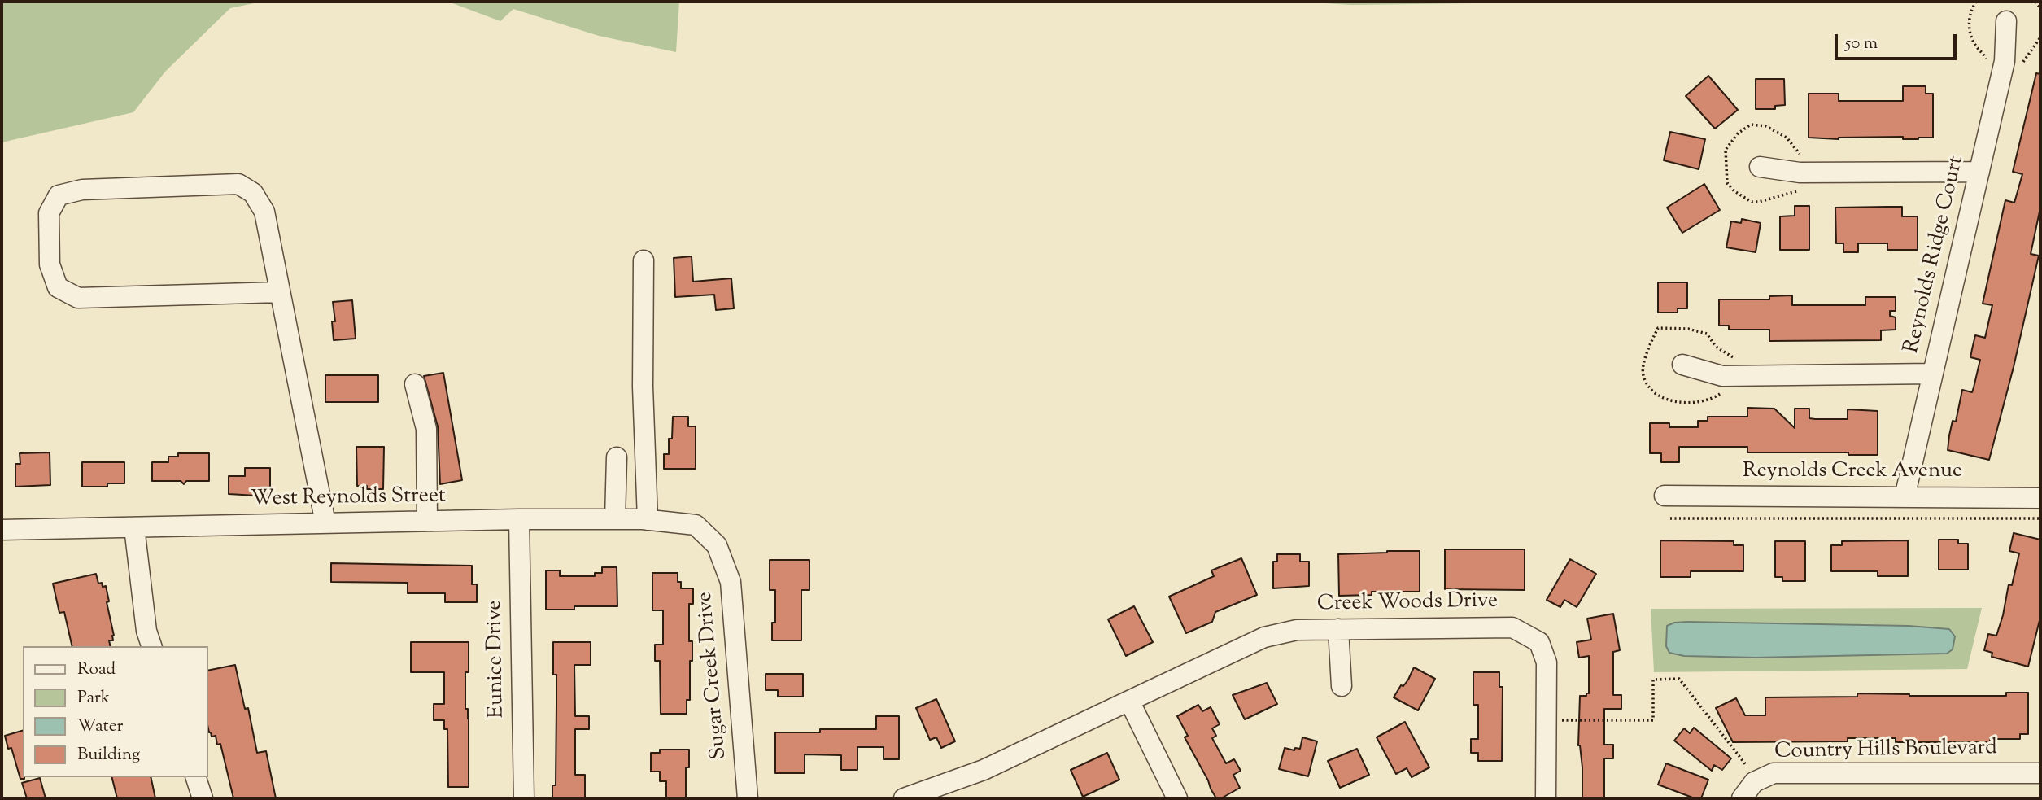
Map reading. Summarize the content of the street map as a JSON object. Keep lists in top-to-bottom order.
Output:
{
  "streets": {
    "street": [
      "Reynolds Ridge Court",
      "Reynolds Creek Avenue",
      "West Reynolds Street",
      "Creek Woods Drive",
      "Eunice Drive",
      "Sugar Creek Drive",
      "Country Hills Boulevard"
    ]
  },
  "crossings": [
    ["Reynolds Ridge Court", "Reynolds Creek Avenue"],
    ["West Reynolds Street", "Eunice Drive"],
    ["West Reynolds Street", "Sugar Creek Drive"]
  ],
  "legend": [
    "Road",
    "Park",
    "Water",
    "Building"
  ],
  "scale_bar": "50 m"
}
